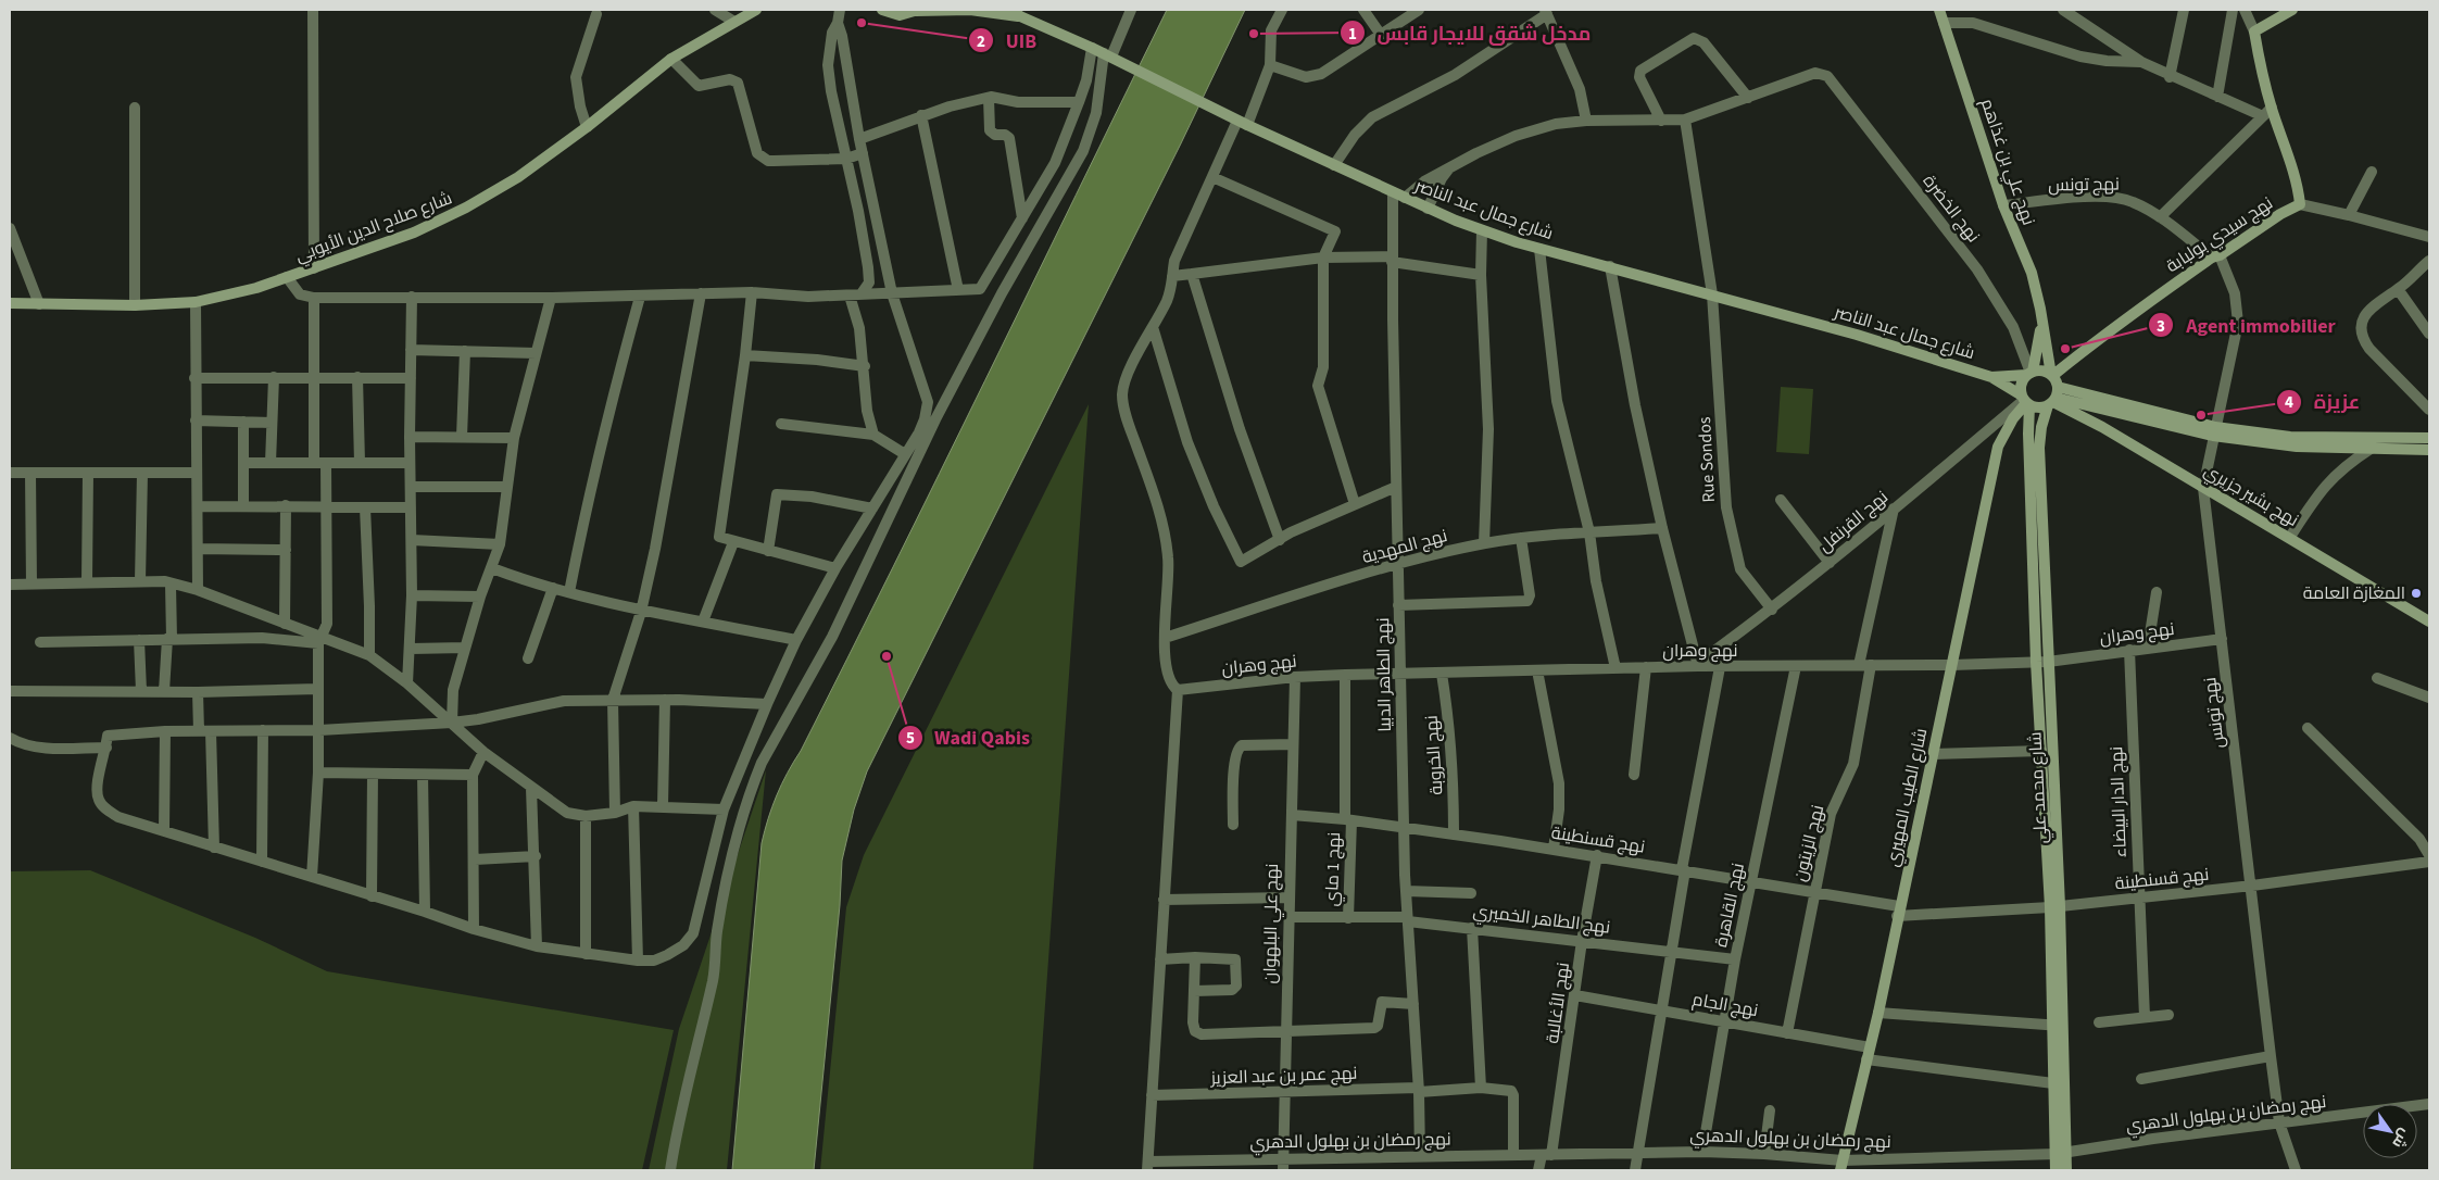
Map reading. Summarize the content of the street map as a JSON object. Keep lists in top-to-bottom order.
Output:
{
  "streets": {
    "street": [
      "نهج علي بن غذاهم",
      "نهج تونس",
      "نهج الخضرة",
      "شارع جمال عبد الناصر",
      "شارع صلاح الدين الأيوبي",
      "نهج سيدي بولبابة",
      "Rue Sondos",
      "نهج بشير جزيري",
      "نهج القرنفل",
      "نهج المهدية",
      "نهج وهران",
      "نهج الطاهر الدبيا",
      "نهج الخروبة",
      "شارع محمد علي",
      "شارع الطيب المهيري",
      "نهج الدار البيضاء",
      "نهج قسنطينة",
      "نهج الزيتون",
      "نهج 1 ماي",
      "نهج القاهرة",
      "نهج الطاهر الخميري",
      "نهج علي البلهوان",
      "نهج الأغالبة",
      "نهج الجام",
      "نهج عمر بن عبد العزيز",
      "نهج رمضان بن بهلول الدهري"
    ]
  },
  "crossings": [
    ["نهج علي بن غذاهم", "نهج تونس"],
    ["نهج علي بن غذاهم", "نهج الخضرة"],
    ["نهج علي بن غذاهم", "شارع جمال عبد الناصر"],
    ["نهج علي بن غذاهم", "نهج سيدي بولبابة"],
    ["نهج علي بن غذاهم", "نهج بشير جزيري"],
    ["نهج علي بن غذاهم", "نهج القرنفل"],
    ["نهج علي بن غذاهم", "شارع محمد علي"],
    ["نهج علي بن غذاهم", "شارع الطيب المهيري"],
    ["نهج تونس", "نهج سيدي بولبابة"],
    ["نهج تونس", "نهج بشير جزيري"],
    ["نهج تونس", "نهج وهران"],
    ["نهج تونس", "نهج قسنطينة"],
    ["نهج تونس", "نهج رمضان بن بهلول الدهري"],
    ["نهج الخضرة", "شارع جمال عبد الناصر"],
    ["نهج الخضرة", "نهج سيدي بولبابة"],
    ["نهج الخضرة", "نهج بشير جزيري"],
    ["نهج الخضرة", "نهج القرنفل"],
    ["نهج الخضرة", "شارع محمد علي"],
    ["نهج الخضرة", "شارع الطيب المهيري"],
    ["شارع جمال عبد الناصر", "نهج سيدي بولبابة"],
    ["شارع جمال عبد الناصر", "Rue Sondos"],
    ["شارع جمال عبد الناصر", "نهج بشير جزيري"],
    ["شارع جمال عبد الناصر", "نهج القرنفل"],
    ["شارع جمال عبد الناصر", "نهج الطاهر الدبيا"],
    ["شارع جمال عبد الناصر", "شارع محمد علي"],
    ["شارع جمال عبد الناصر", "شارع الطيب المهيري"],
    ["نهج سيدي بولبابة", "نهج بشير جزيري"],
    ["نهج سيدي بولبابة", "نهج القرنفل"],
    ["نهج سيدي بولبابة", "شارع محمد علي"],
    ["نهج سيدي بولبابة", "شارع الطيب المهيري"],
    ["Rue Sondos", "نهج القرنفل"],
    ["نهج بشير جزيري", "نهج القرنفل"],
    ["نهج بشير جزيري", "شارع محمد علي"],
    ["نهج بشير جزيري", "شارع الطيب المهيري"],
    ["نهج القرنفل", "نهج وهران"],
    ["نهج القرنفل", "شارع محمد علي"],
    ["نهج القرنفل", "شارع الطيب المهيري"],
    ["نهج المهدية", "نهج الطاهر الدبيا"],
    ["نهج وهران", "نهج الطاهر الدبيا"],
    ["نهج وهران", "نهج الخروبة"],
    ["نهج وهران", "شارع محمد علي"],
    ["نهج وهران", "شارع الطيب المهيري"],
    ["نهج وهران", "نهج الدار البيضاء"],
    ["نهج وهران", "نهج الزيتون"],
    ["نهج وهران", "نهج 1 ماي"],
    ["نهج وهران", "نهج القاهرة"],
    ["نهج وهران", "نهج علي البلهوان"],
    ["نهج الطاهر الدبيا", "نهج قسنطينة"],
    ["نهج الطاهر الدبيا", "نهج الطاهر الخميري"],
    ["نهج الطاهر الدبيا", "نهج عمر بن عبد العزيز"],
    ["نهج الطاهر الدبيا", "نهج رمضان بن بهلول الدهري"],
    ["نهج الخروبة", "نهج قسنطينة"],
    ["شارع محمد علي", "شارع الطيب المهيري"],
    ["شارع محمد علي", "نهج قسنطينة"],
    ["شارع محمد علي", "نهج الجام"],
    ["شارع محمد علي", "نهج رمضان بن بهلول الدهري"],
    ["شارع الطيب المهيري", "نهج قسنطينة"],
    ["شارع الطيب المهيري", "نهج الجام"],
    ["شارع الطيب المهيري", "نهج رمضان بن بهلول الدهري"],
    ["نهج الدار البيضاء", "نهج قسنطينة"],
    ["نهج قسنطينة", "نهج الزيتون"],
    ["نهج قسنطينة", "نهج 1 ماي"],
    ["نهج قسنطينة", "نهج القاهرة"],
    ["نهج قسنطينة", "نهج علي البلهوان"],
    ["نهج قسنطينة", "نهج الأغالبة"],
    ["نهج الزيتون", "نهج الجام"],
    ["نهج 1 ماي", "نهج الطاهر الخميري"],
    ["نهج القاهرة", "نهج الطاهر الخميري"],
    ["نهج القاهرة", "نهج الجام"],
    ["نهج القاهرة", "نهج رمضان بن بهلول الدهري"],
    ["نهج الطاهر الخميري", "نهج علي البلهوان"],
    ["نهج الطاهر الخميري", "نهج الأغالبة"],
    ["نهج علي البلهوان", "نهج عمر بن عبد العزيز"],
    ["نهج علي البلهوان", "نهج رمضان بن بهلول الدهري"],
    ["نهج الأغالبة", "نهج الجام"],
    ["نهج الأغالبة", "نهج رمضان بن بهلول الدهري"],
    ["نهج عمر بن عبد العزيز", "نهج رمضان بن بهلول الدهري"]
  ],
  "places": [
    "UIB",
    "مدخل شقق للايجار قابس",
    "Agent immobilier",
    "عزيزة",
    "المغازة العامة",
    "Wadi Qabis"
  ],
  "north": "bottom right"
}
